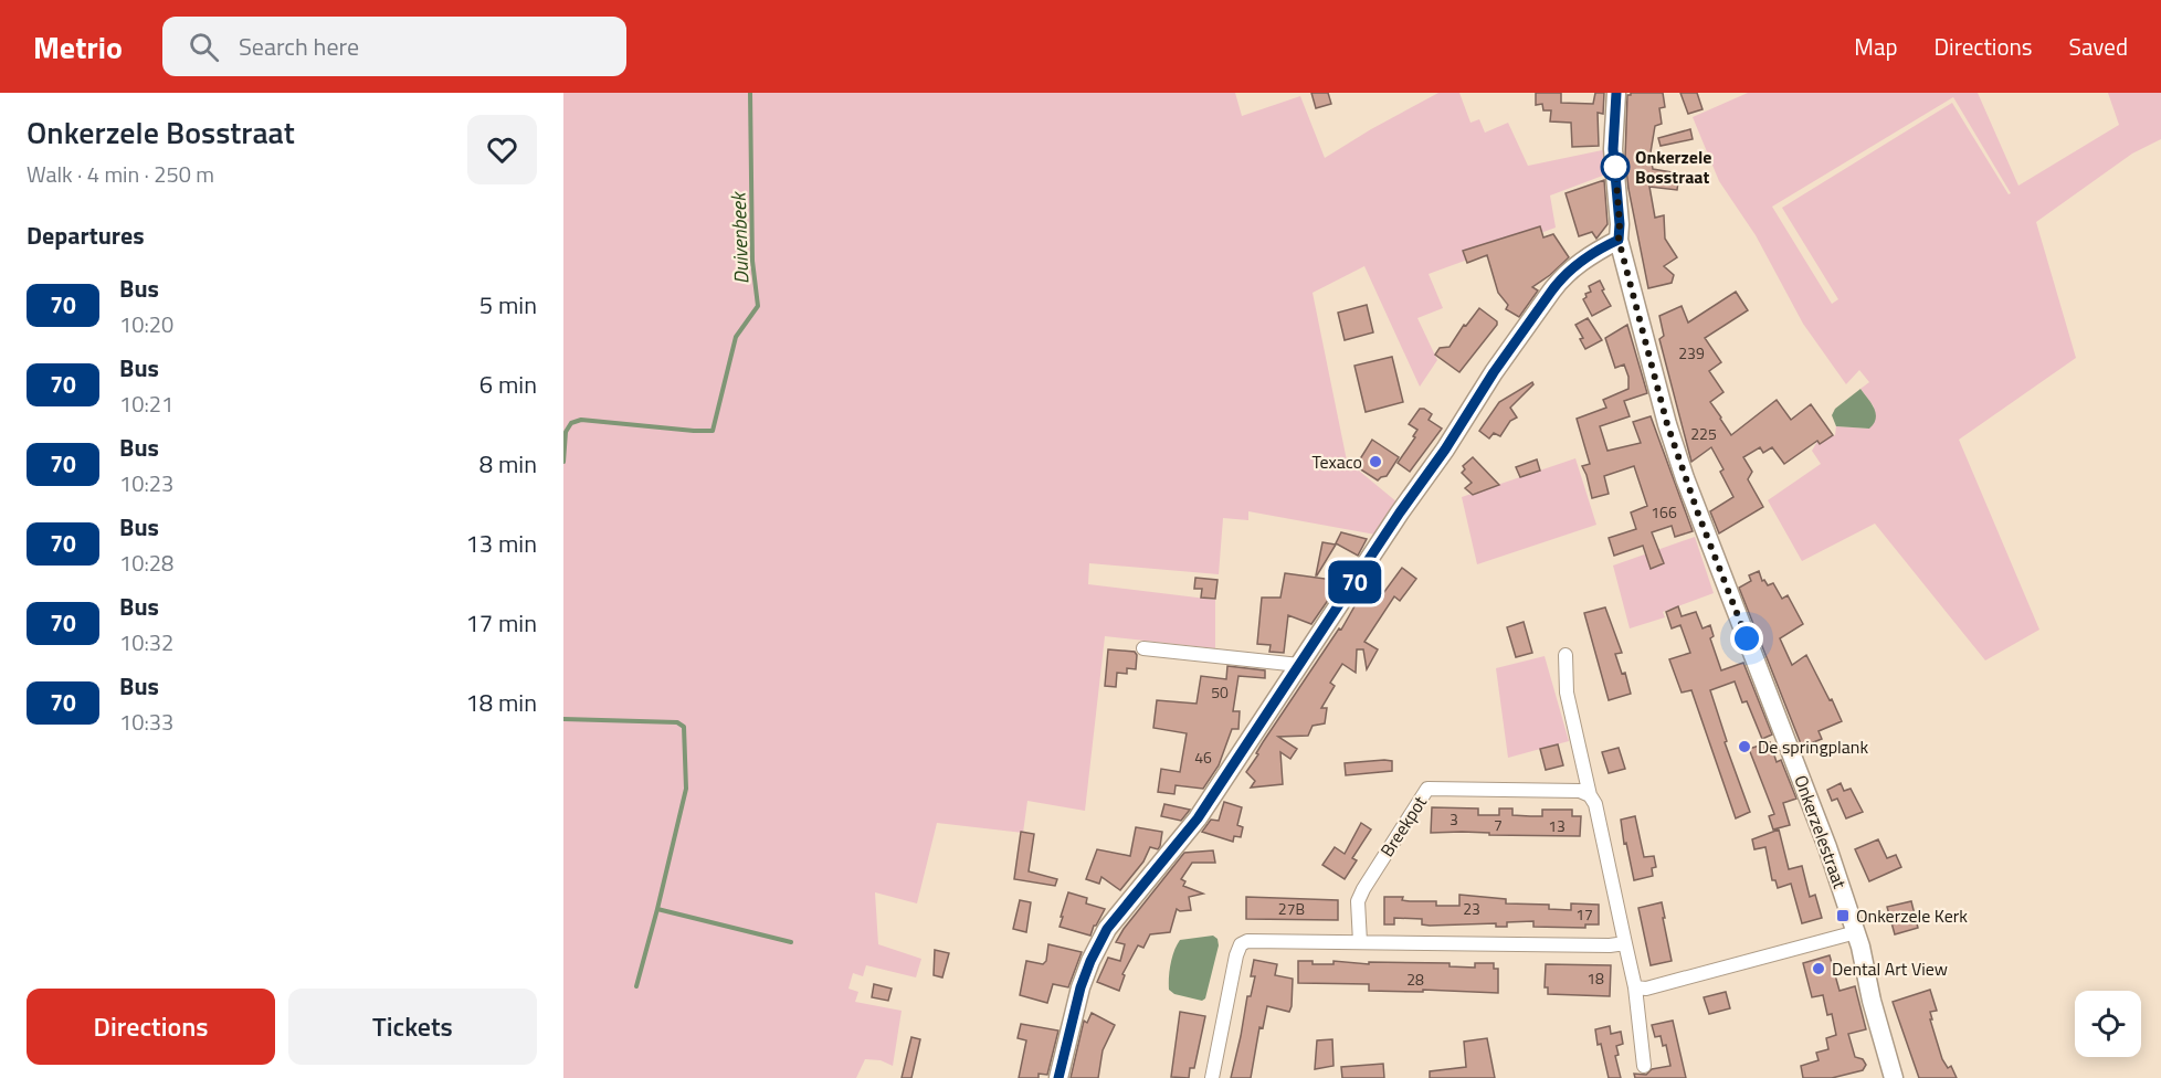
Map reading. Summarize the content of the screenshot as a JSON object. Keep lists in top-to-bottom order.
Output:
{
  "streets": {
    "street": ["Breekpot", "Onkerzelestraat"]
  },
  "water": ["Duivenbeek"],
  "places": {
    "other": [
      "Onkerzele Bosstraat",
      "Texaco",
      "De springplank",
      "Dental Art View"
    ],
    "transit": ["Onkerzele Kerk"]
  },
  "lines": ["bus line 70"],
  "house_numbers": [
    "239",
    "225",
    "166",
    "50",
    "46",
    "3",
    "7",
    "13",
    "27B",
    "23",
    "17",
    "18",
    "28"
  ],
  "page": {
    "header": "Metrio",
    "search": "Search here",
    "nav": ["Map", "Directions", "Saved"],
    "heading": [
      ["Onkerzele Bosstraat", "Walk · 4 min · 250 m"],
      "Departures"
    ],
    "on_map": "70",
    "list": [
      {
        "mark": "70",
        "name": "Bus",
        "note": "10:20",
        "value": "5 min"
      },
      {
        "mark": "70",
        "name": "Bus",
        "note": "10:21",
        "value": "6 min"
      },
      {
        "mark": "70",
        "name": "Bus",
        "note": "10:23",
        "value": "8 min"
      },
      {
        "mark": "70",
        "name": "Bus",
        "note": "10:28",
        "value": "13 min"
      },
      {
        "mark": "70",
        "name": "Bus",
        "note": "10:32",
        "value": "17 min"
      },
      {
        "mark": "70",
        "name": "Bus",
        "note": "10:33",
        "value": "18 min"
      }
    ],
    "buttons": ["Directions", "Tickets"]
  }
}
